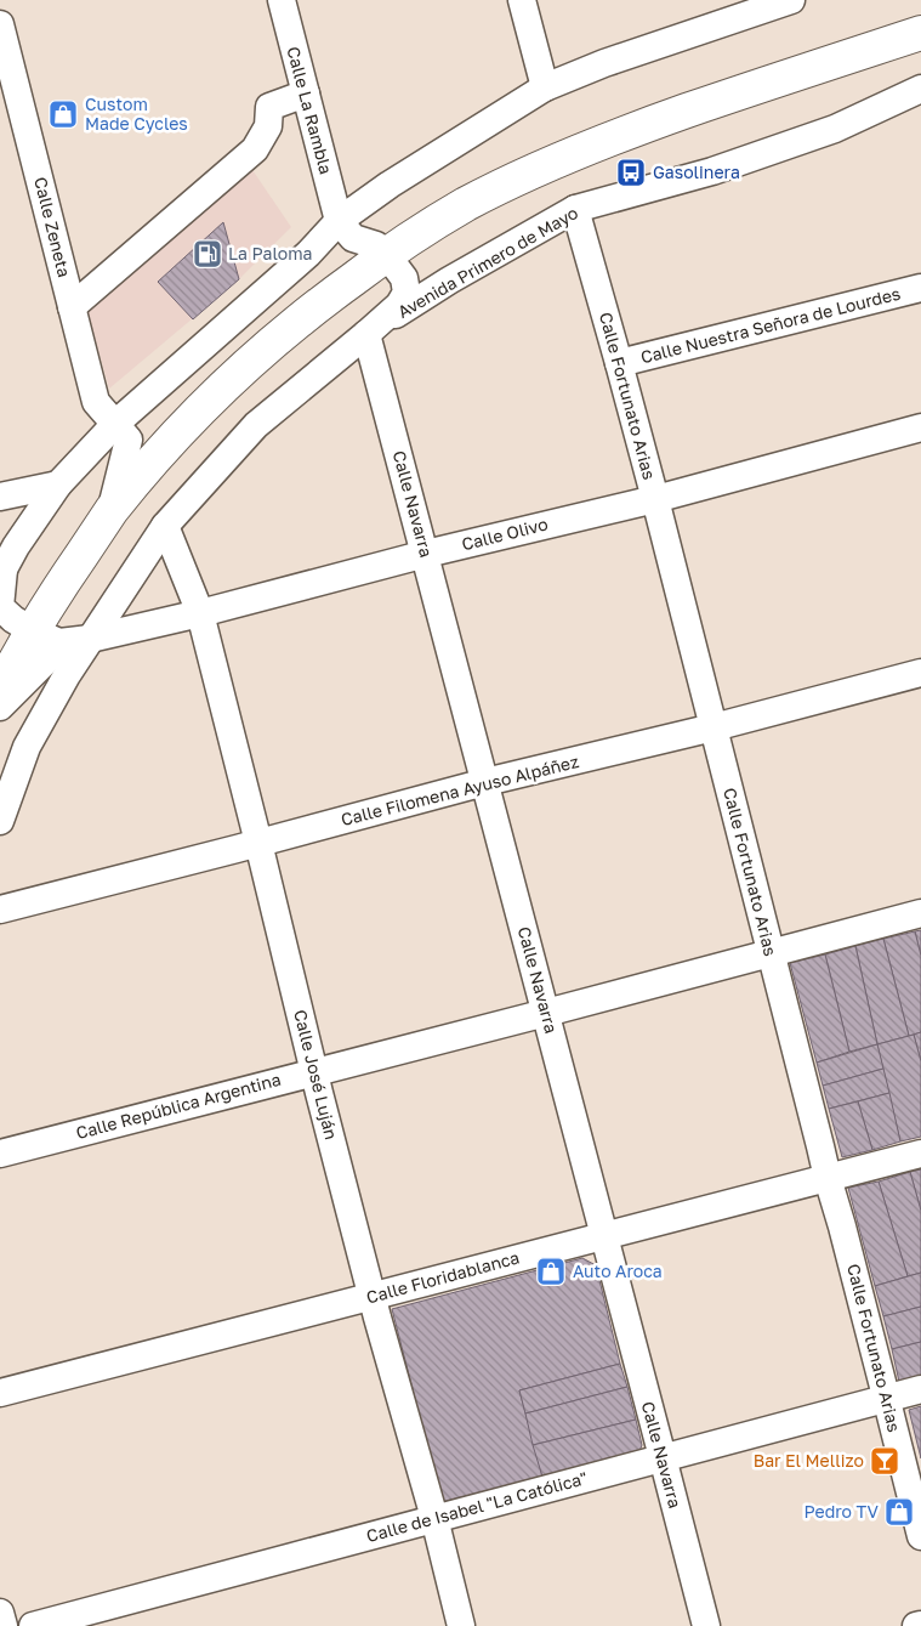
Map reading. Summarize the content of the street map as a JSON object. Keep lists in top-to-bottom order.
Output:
{
  "streets": {
    "street": [
      "Calle La Rambla",
      "Calle Zeneta",
      "Avenida Primero de Mayo",
      "Calle Nuestra Señora de Lourdes",
      "Calle Fortunato Arias",
      "Calle Navarra",
      "Calle Olivo",
      "Calle Filomena Ayuso Alpáñez",
      "Calle José Luján",
      "Calle República Argentina",
      "Calle Floridablanca",
      "Calle de Isabel \"La Católica\""
    ]
  },
  "crossings": [
    ["Calle La Rambla", "Avenida Primero de Mayo"],
    ["Avenida Primero de Mayo", "Calle Fortunato Arias"],
    ["Avenida Primero de Mayo", "Calle Navarra"],
    ["Avenida Primero de Mayo", "Calle Olivo"],
    ["Avenida Primero de Mayo", "Calle José Luján"],
    ["Calle Nuestra Señora de Lourdes", "Calle Fortunato Arias"],
    ["Calle Fortunato Arias", "Calle Olivo"],
    ["Calle Fortunato Arias", "Calle Filomena Ayuso Alpáñez"],
    ["Calle Fortunato Arias", "Calle República Argentina"],
    ["Calle Fortunato Arias", "Calle Floridablanca"],
    ["Calle Fortunato Arias", "Calle de Isabel \"La Católica\""],
    ["Calle Navarra", "Calle Olivo"],
    ["Calle Navarra", "Calle Filomena Ayuso Alpáñez"],
    ["Calle Navarra", "Calle República Argentina"],
    ["Calle Navarra", "Calle Floridablanca"],
    ["Calle Navarra", "Calle de Isabel \"La Católica\""],
    ["Calle Olivo", "Calle José Luján"],
    ["Calle Filomena Ayuso Alpáñez", "Calle José Luján"],
    ["Calle José Luján", "Calle República Argentina"],
    ["Calle José Luján", "Calle Floridablanca"],
    ["Calle José Luján", "Calle de Isabel \"La Católica\""]
  ],
  "places": {
    "shop": ["Custom Made Cycles", "Auto Aroca", "Pedro TV"],
    "bus stop": ["Gasolinera"],
    "fuel station": ["La Paloma"],
    "bar": ["Bar El Mellizo"]
  }
}
